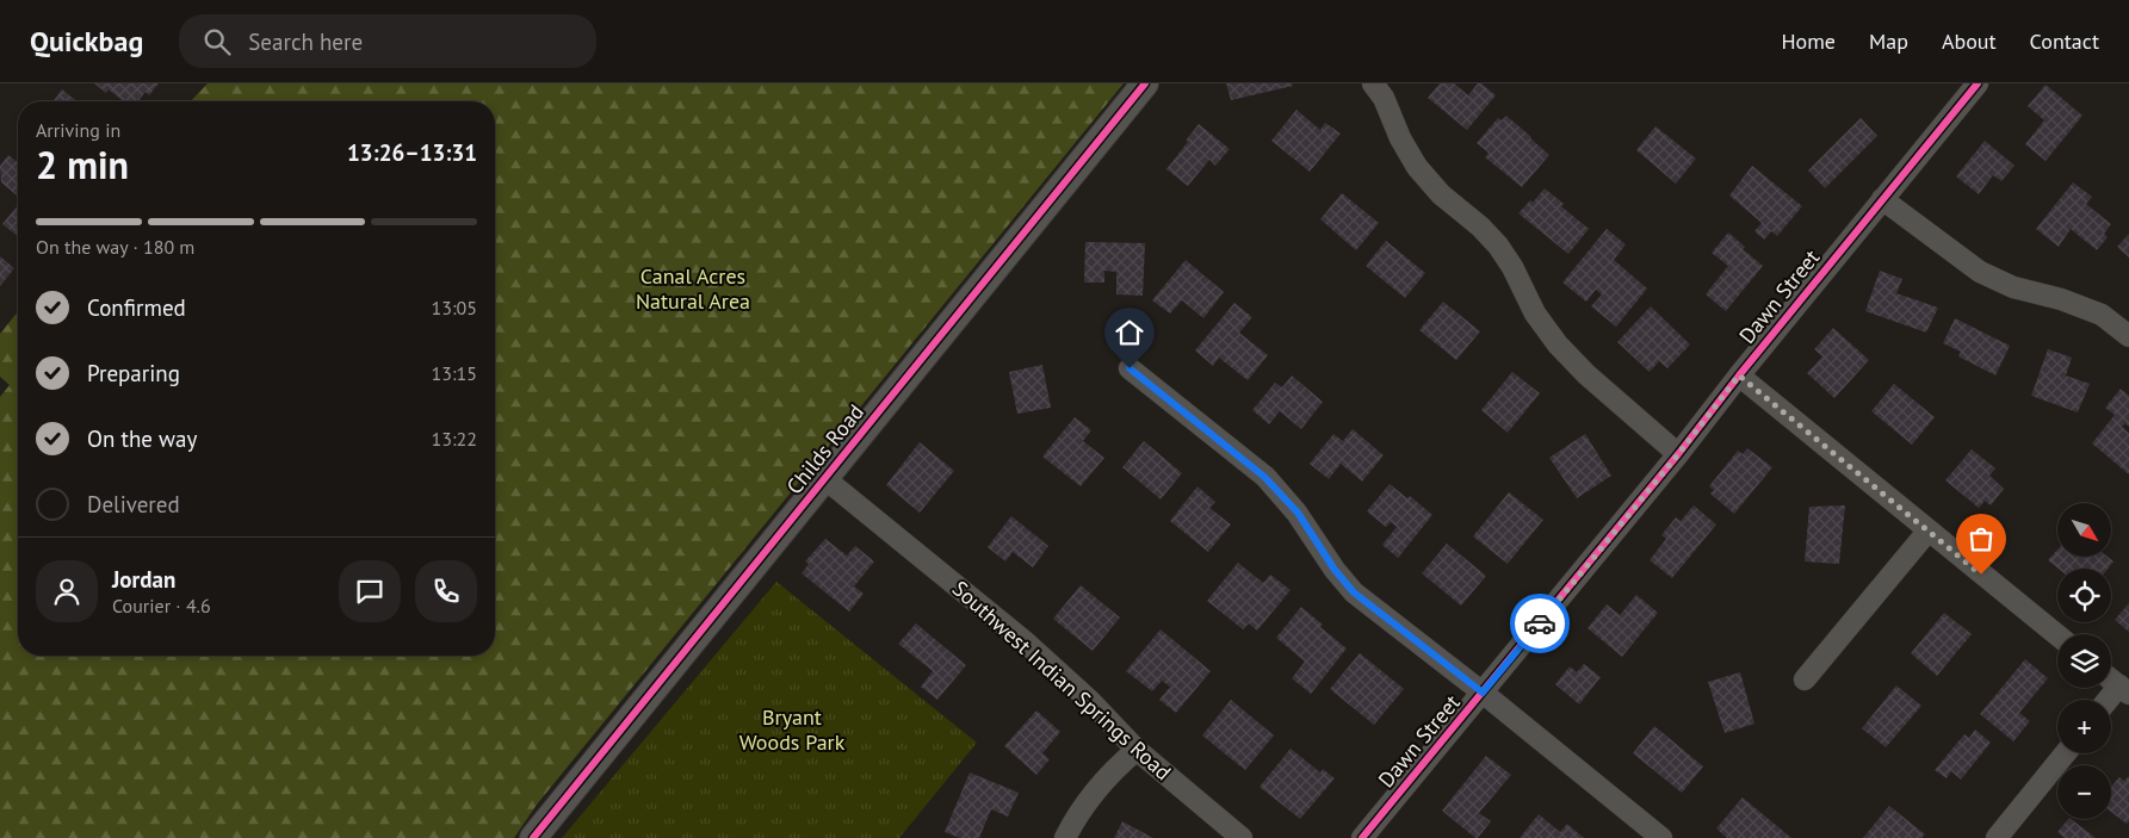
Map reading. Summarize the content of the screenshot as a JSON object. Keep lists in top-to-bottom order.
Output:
{
  "streets": {
    "street": ["Dawn Street", "Childs Road", "Southwest Indian Springs Road"]
  },
  "crossings": [
    ["Childs Road", "Southwest Indian Springs Road"]
  ],
  "parks": ["Canal Acres Natural Area", "Bryant Woods Park"],
  "north": "bottom right",
  "page": {
    "header": "Quickbag",
    "search": "Search here",
    "nav": [
      "Home",
      "Map",
      "About",
      "Contact"
    ],
    "heading": ["2 min", "Arriving in", "13:26–13:31"],
    "panel": ["Jordan", "Courier · 4.6"],
    "bar": "On the way · 180 m",
    "list": [
      ["Confirmed", "13:05"],
      ["Preparing", "13:15"],
      ["On the way", "13:22"],
      "Delivered"
    ],
    "map_buttons": ["+", "−"]
  }
}
